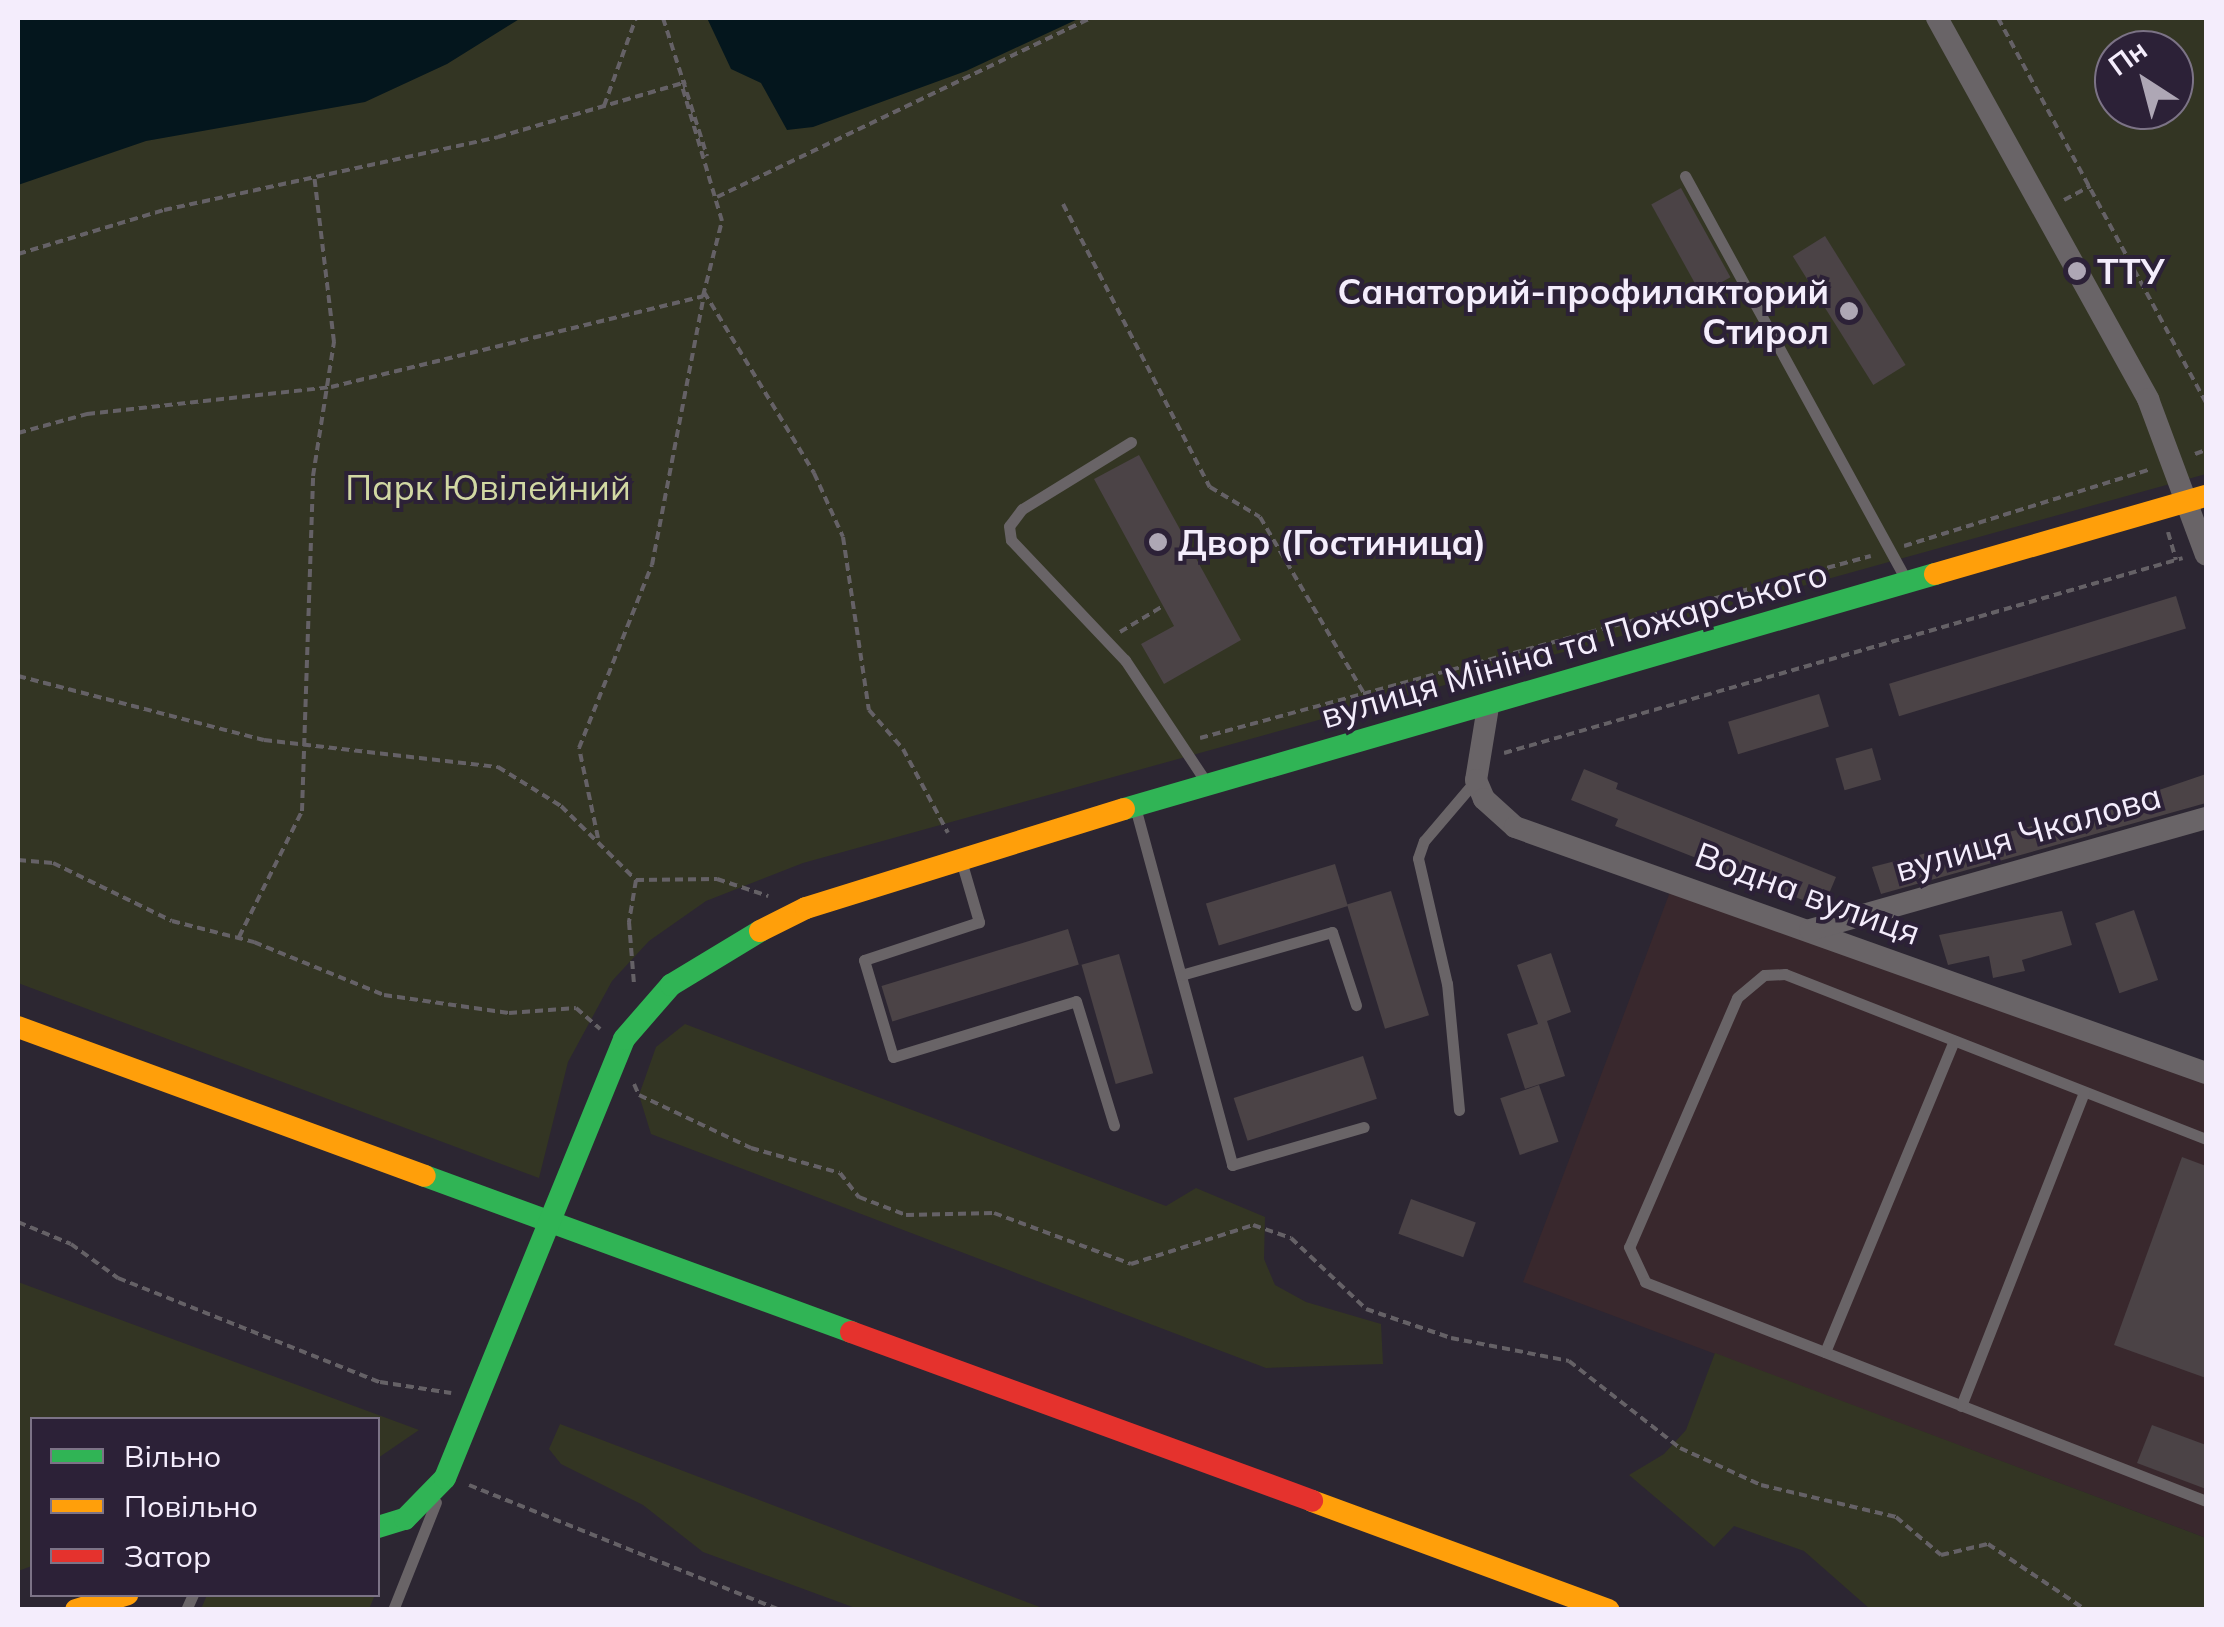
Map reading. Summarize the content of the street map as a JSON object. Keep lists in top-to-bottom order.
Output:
{
  "streets": {
    "street": ["вулиця Мініна та Пожарського", "вулиця Чкалова", "Водна вулиця"]
  },
  "crossings": [
    ["вулиця Чкалова", "Водна вулиця"]
  ],
  "parks": ["Парк Ювілейний"],
  "places": ["ТТУ", "Санаторий-профилакторий Стирол", "Двор (Гостиница)"],
  "legend": ["Вільно", "Повільно", "Затор"],
  "north": "top left"
}
